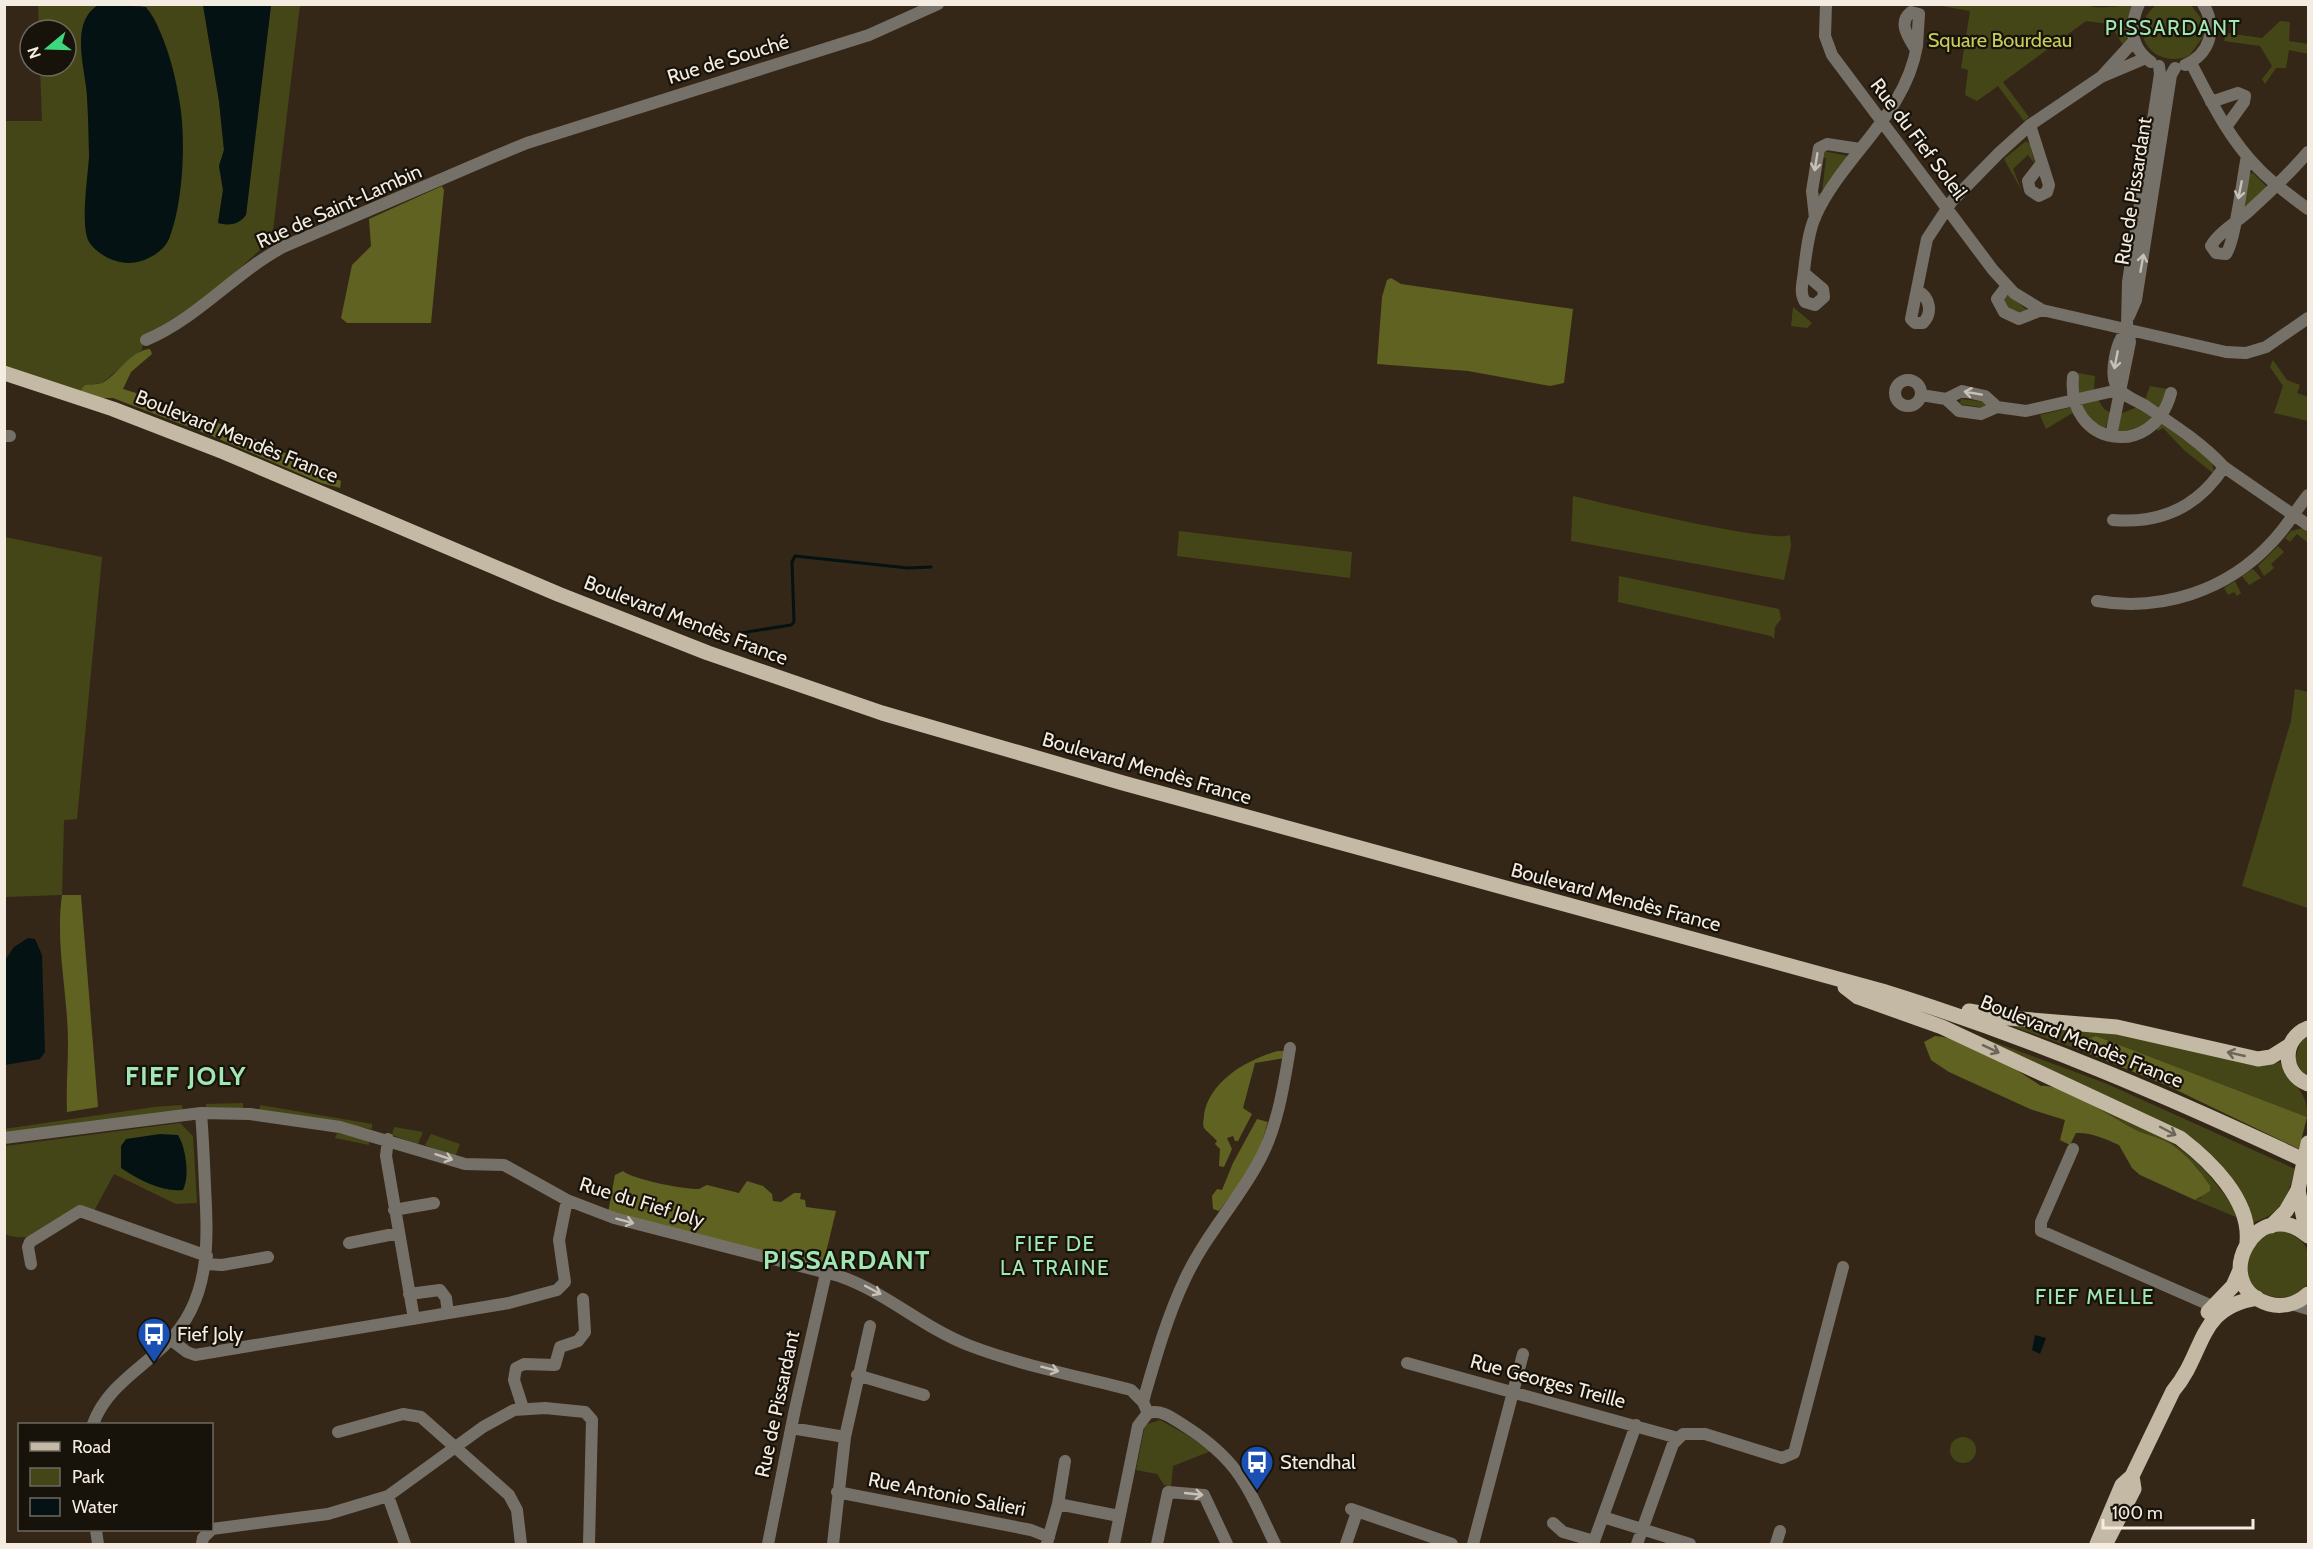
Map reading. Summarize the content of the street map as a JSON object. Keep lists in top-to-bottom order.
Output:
{
  "streets": {
    "main road": ["Boulevard Mendès France"],
    "street": [
      "Rue de Souché",
      "Rue du Fief Soleil",
      "Rue de Pissardant",
      "Rue de Saint-Lambin",
      "Rue du Fief Joly",
      "Rue Georges Treille",
      "Rue Antonio Salieri"
    ]
  },
  "crossings": [
    ["Rue de Souché", "Rue de Saint-Lambin"],
    ["Rue du Fief Soleil", "Rue de Pissardant"],
    ["Rue de Pissardant", "Rue du Fief Joly"]
  ],
  "one_way": ["Rue du Fief Joly"],
  "districts": [
    "PISSARDANT",
    "FIEF JOLY",
    "FIEF DE LA TRAINE",
    "PISSARDANT",
    "FIEF MELLE"
  ],
  "parks": ["Square Bourdeau"],
  "places": {
    "bus stop": ["Fief Joly", "Stendhal"]
  },
  "legend": ["Road", "Park", "Water"],
  "scale_bar": "100 m",
  "north": "left"
}
